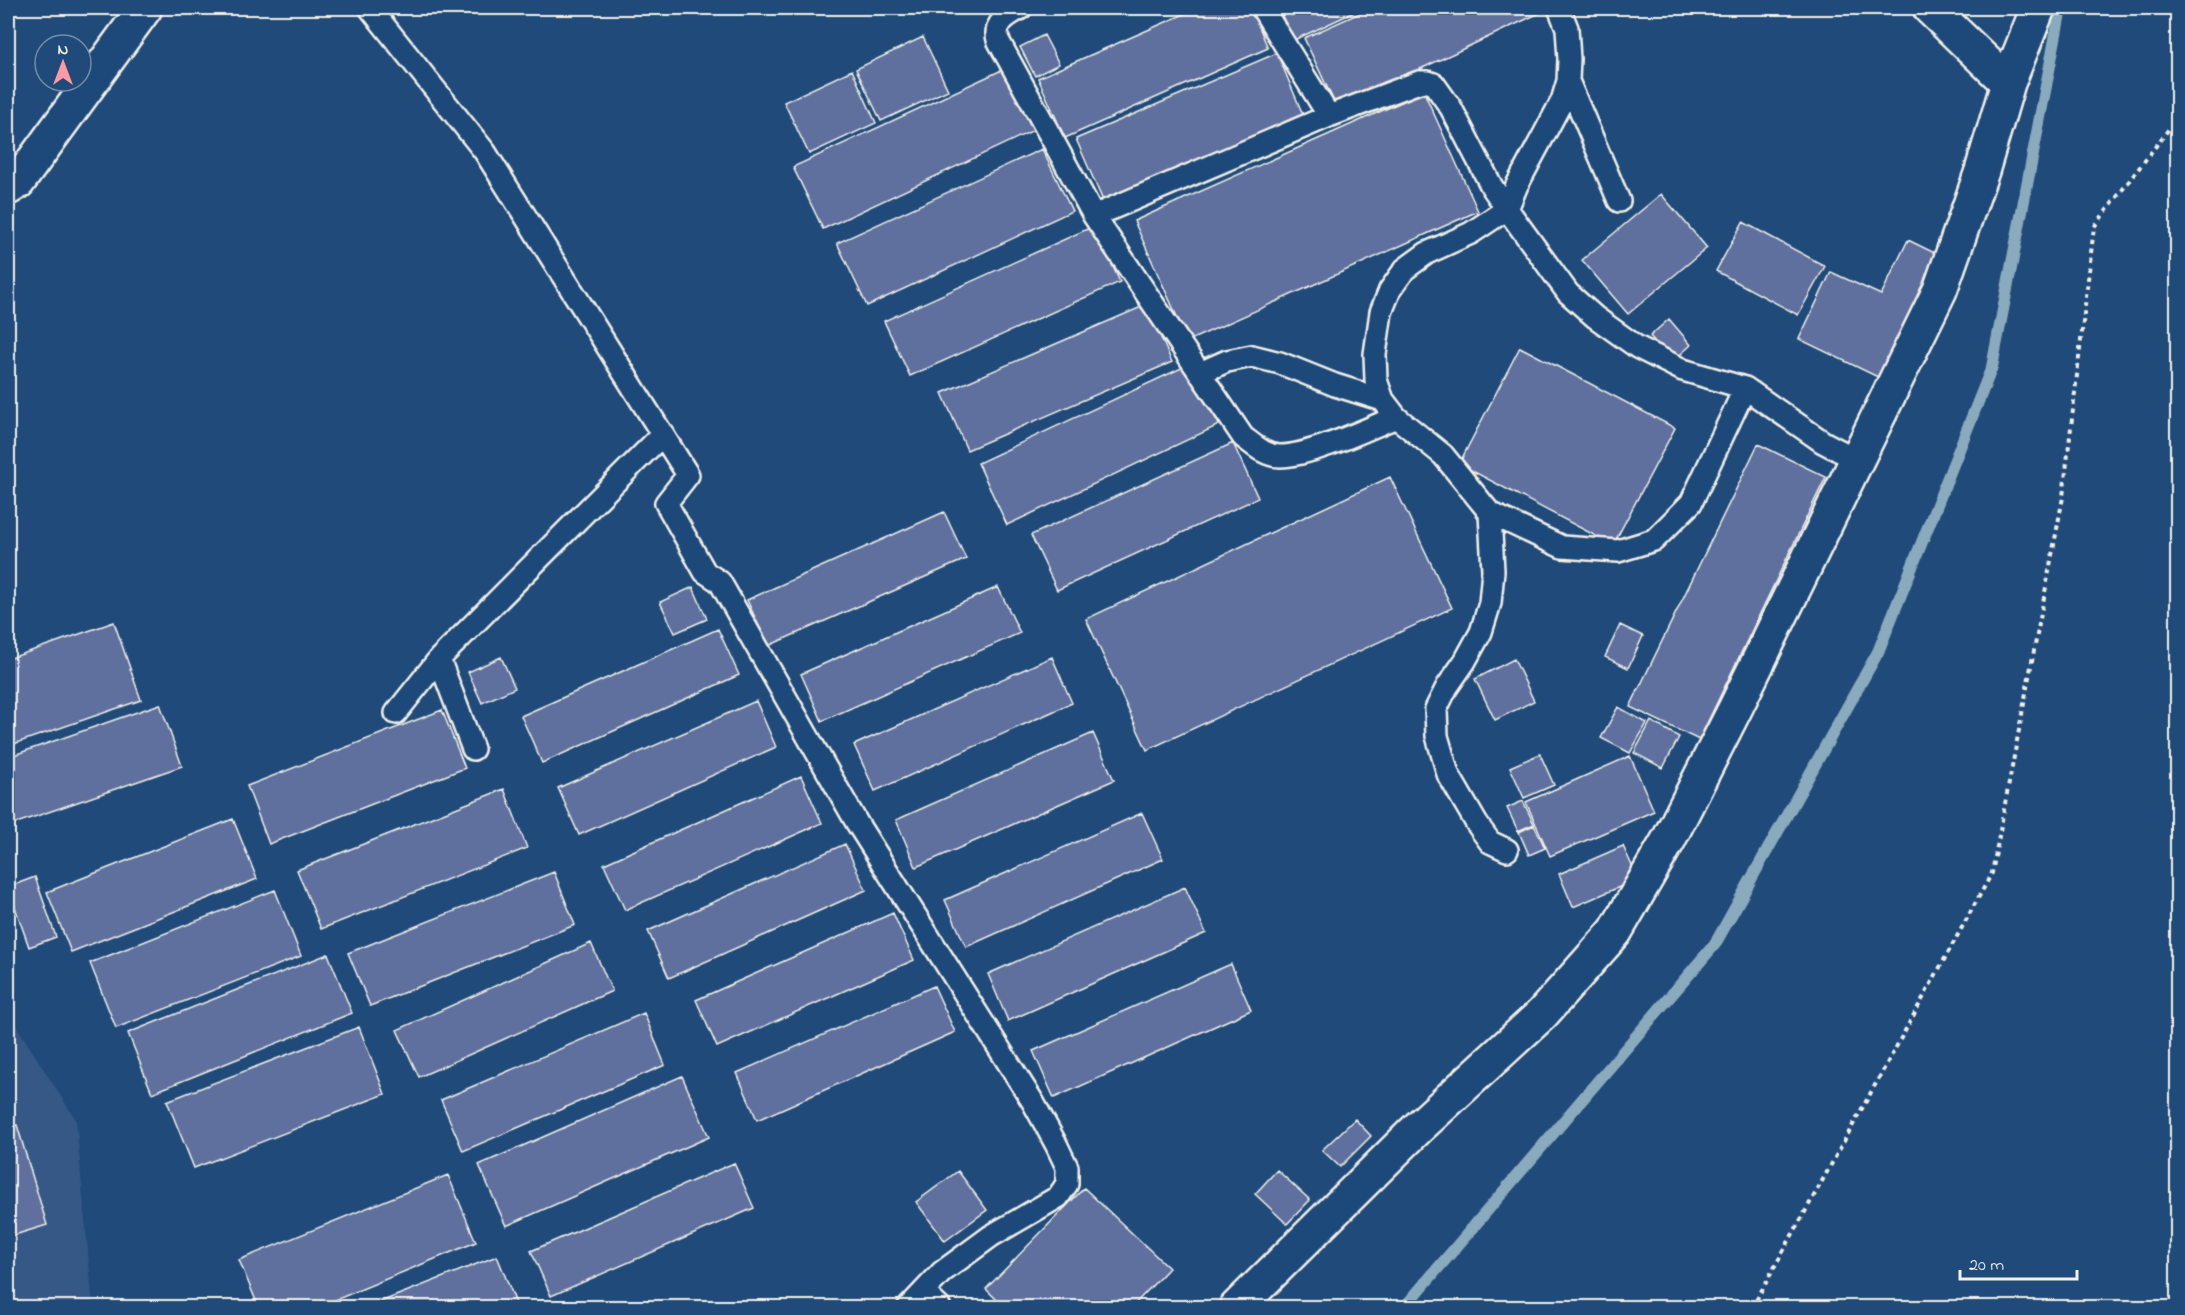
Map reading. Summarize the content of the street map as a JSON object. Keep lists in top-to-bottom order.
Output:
{
  "scale_bar": "20 m",
  "north": "top"
}
